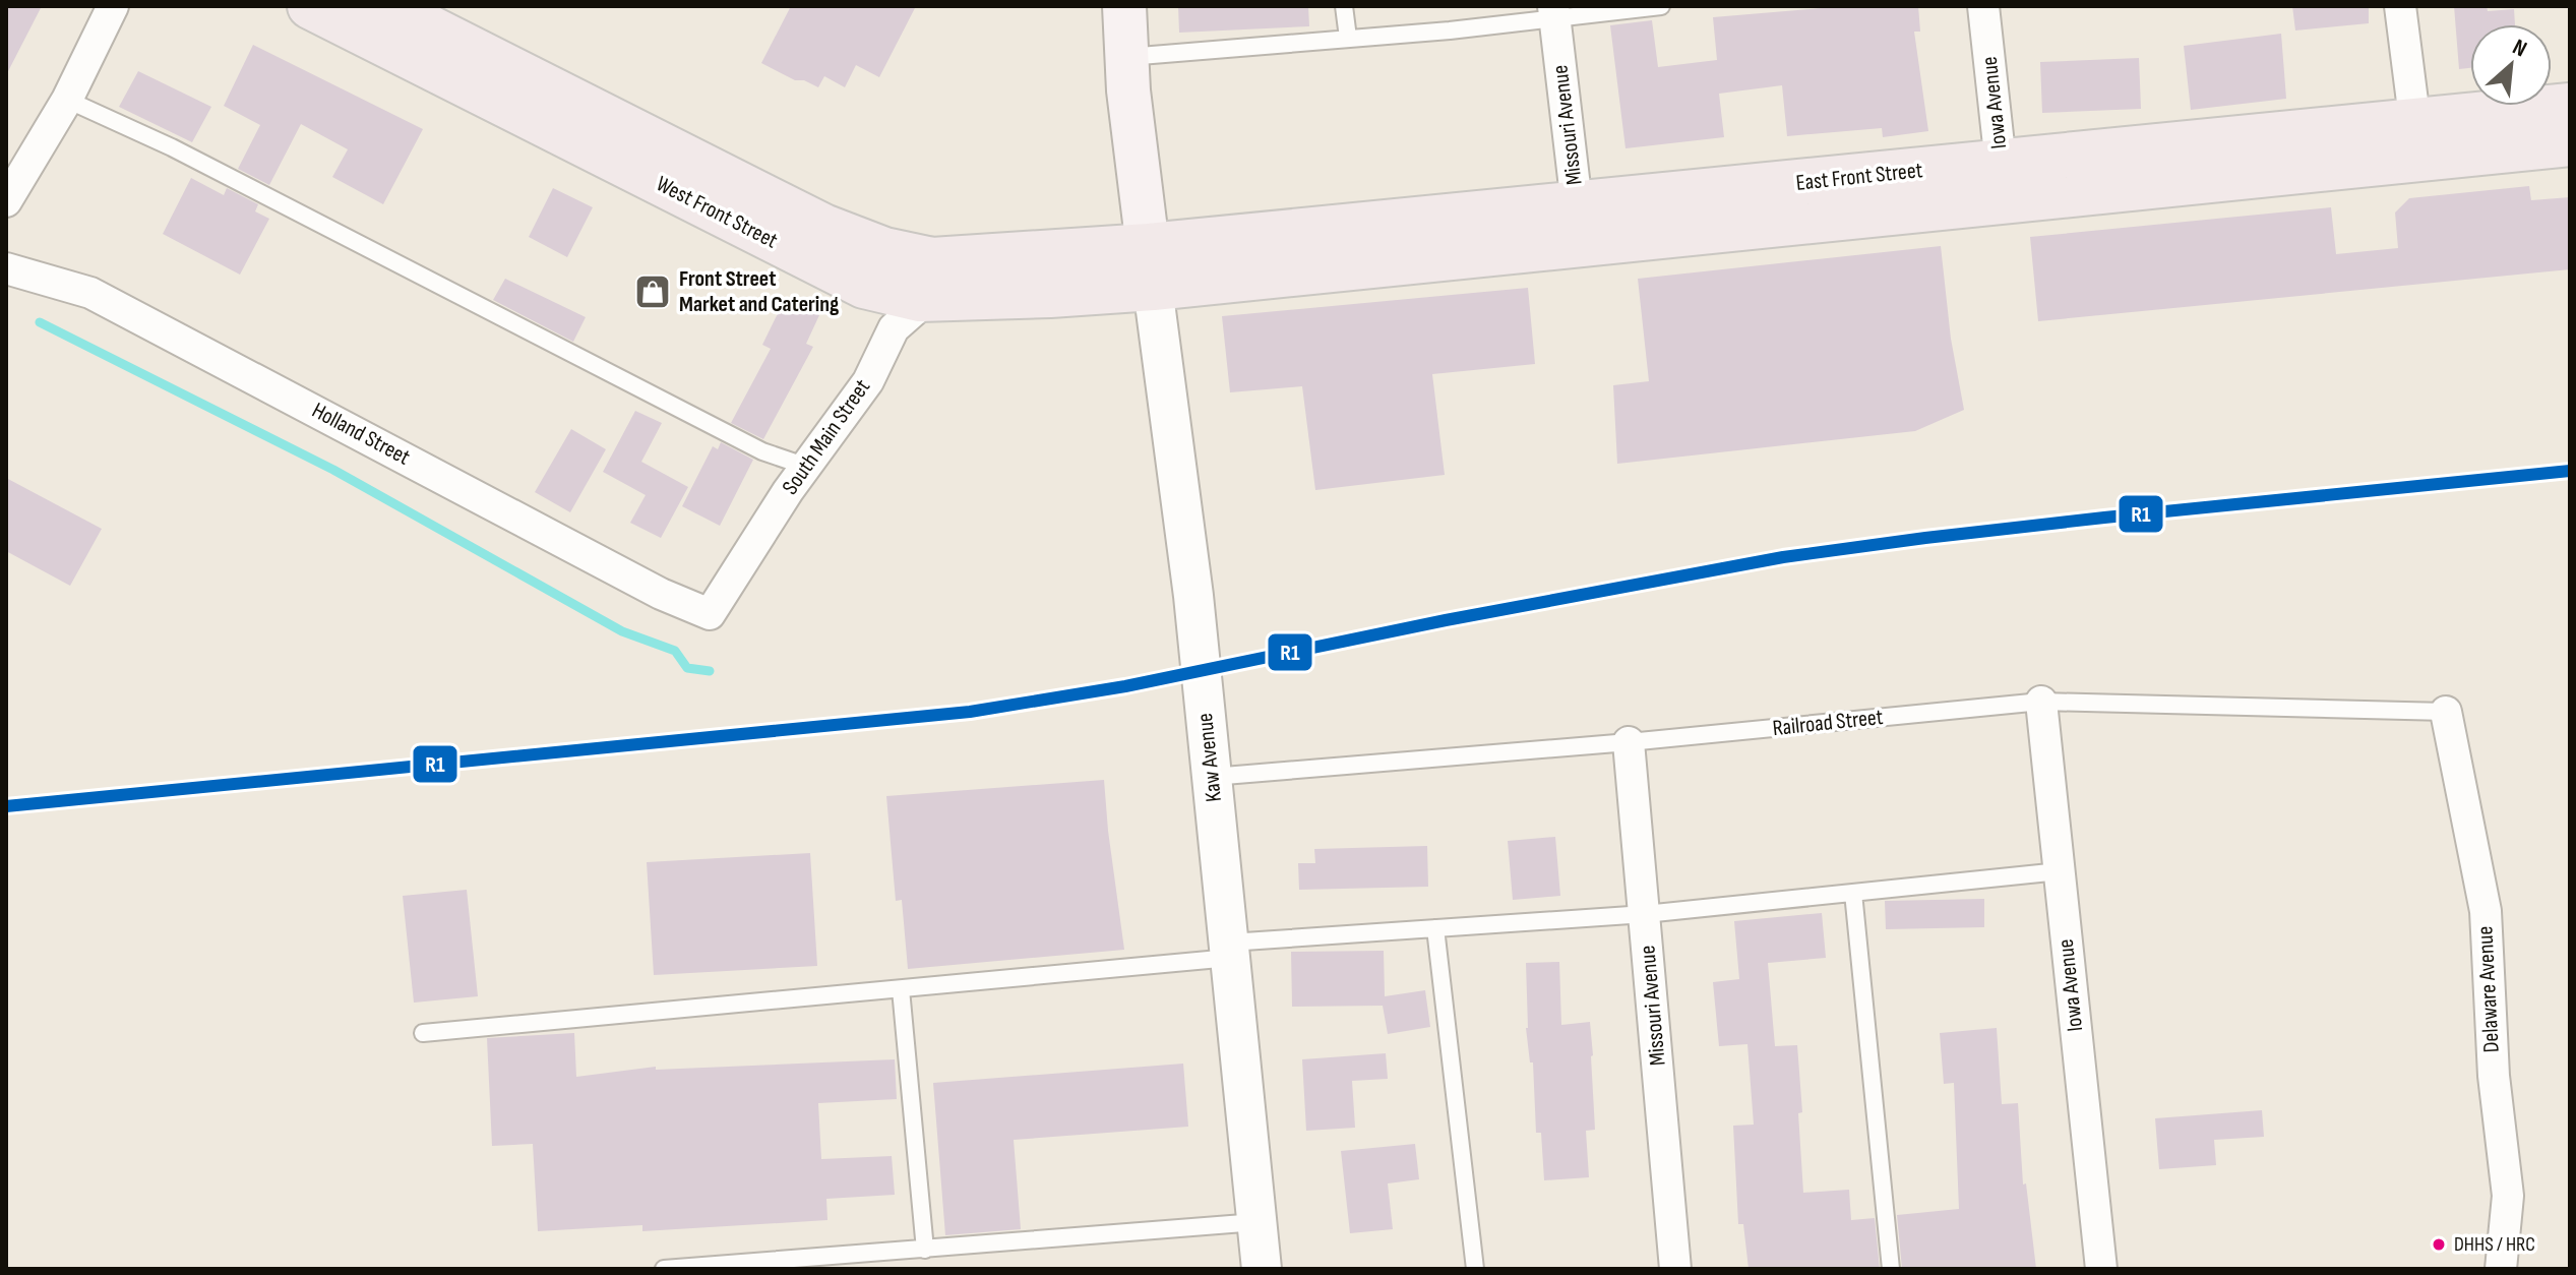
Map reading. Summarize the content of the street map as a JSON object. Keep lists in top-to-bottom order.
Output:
{
  "streets": {
    "main road": ["East Front Street", "West Front Street"],
    "street": [
      "Iowa Avenue",
      "Missouri Avenue",
      "Holland Street",
      "South Main Street",
      "Kaw Avenue",
      "Delaware Avenue"
    ],
    "lane": ["Railroad Street"]
  },
  "crossings": [
    ["Iowa Avenue", "East Front Street"],
    ["Iowa Avenue", "Railroad Street"],
    ["Missouri Avenue", "East Front Street"],
    ["Missouri Avenue", "Railroad Street"],
    ["East Front Street", "West Front Street"],
    ["East Front Street", "Kaw Avenue"],
    ["West Front Street", "South Main Street"],
    ["West Front Street", "Kaw Avenue"],
    ["Holland Street", "South Main Street"],
    ["Railroad Street", "Kaw Avenue"],
    ["Railroad Street", "Delaware Avenue"]
  ],
  "places": {
    "shop": ["Front Street Market and Catering"],
    "other": ["DHHS / HRC"]
  },
  "lines": ["transit line R1"],
  "north": "top right"
}
